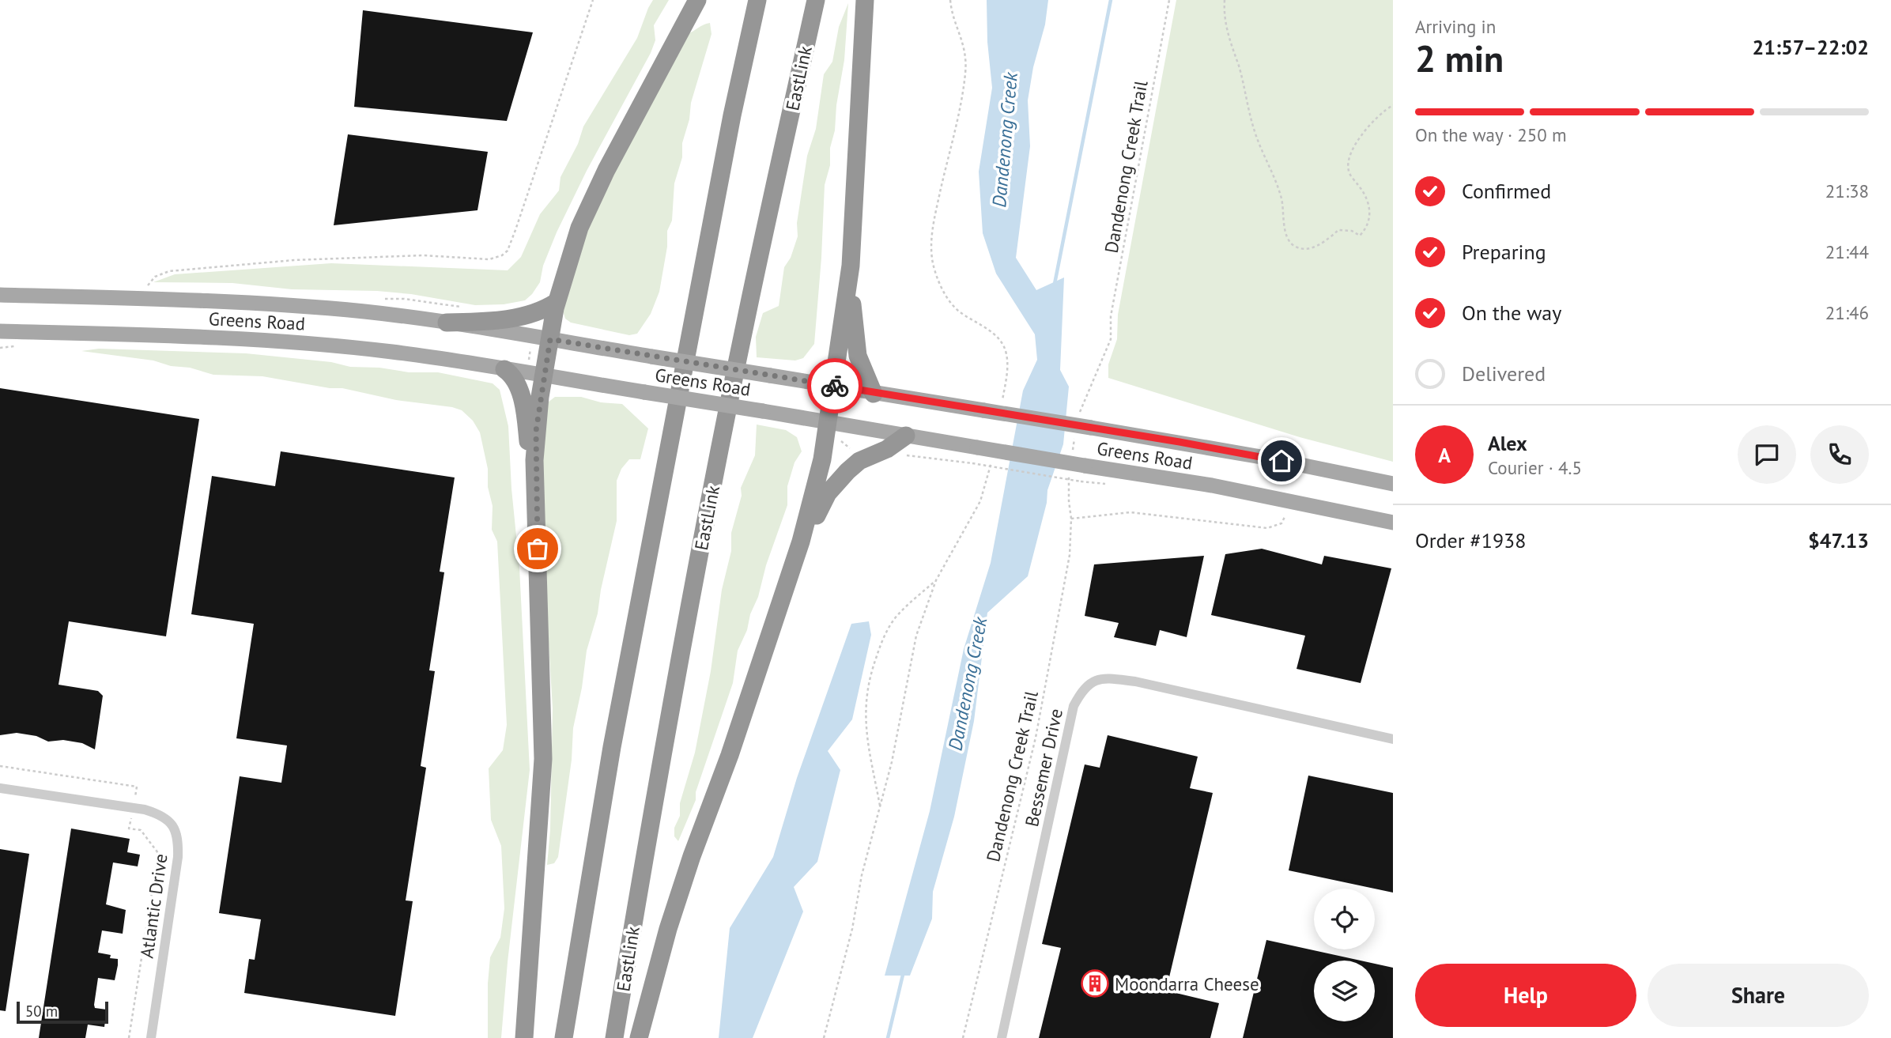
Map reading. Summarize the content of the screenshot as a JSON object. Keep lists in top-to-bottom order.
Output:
{
  "streets": {
    "highway": ["EastLink"],
    "main road": ["Greens Road"],
    "street": ["Bessemer Drive", "Atlantic Drive"],
    "path": ["Dandenong Creek Trail"]
  },
  "crossings": [
    ["Dandenong Creek Trail", "Greens Road"]
  ],
  "water": ["Dandenong Creek"],
  "places": {
    "building": ["Moondarra Cheese"]
  },
  "scale_bar": "50 m",
  "page": {
    "heading": ["2 min", "Arriving in", "21:57–22:02"],
    "panel": [
      "Alex",
      "Courier · 4.5",
      "Order #1938",
      "$47.13"
    ],
    "bar": "On the way · 250 m",
    "list": [
      ["Confirmed", "21:38"],
      ["Preparing", "21:44"],
      ["On the way", "21:46"],
      "Delivered"
    ],
    "round": "A",
    "buttons": ["Help", "Share"],
    "scale": "50 m"
  }
}
